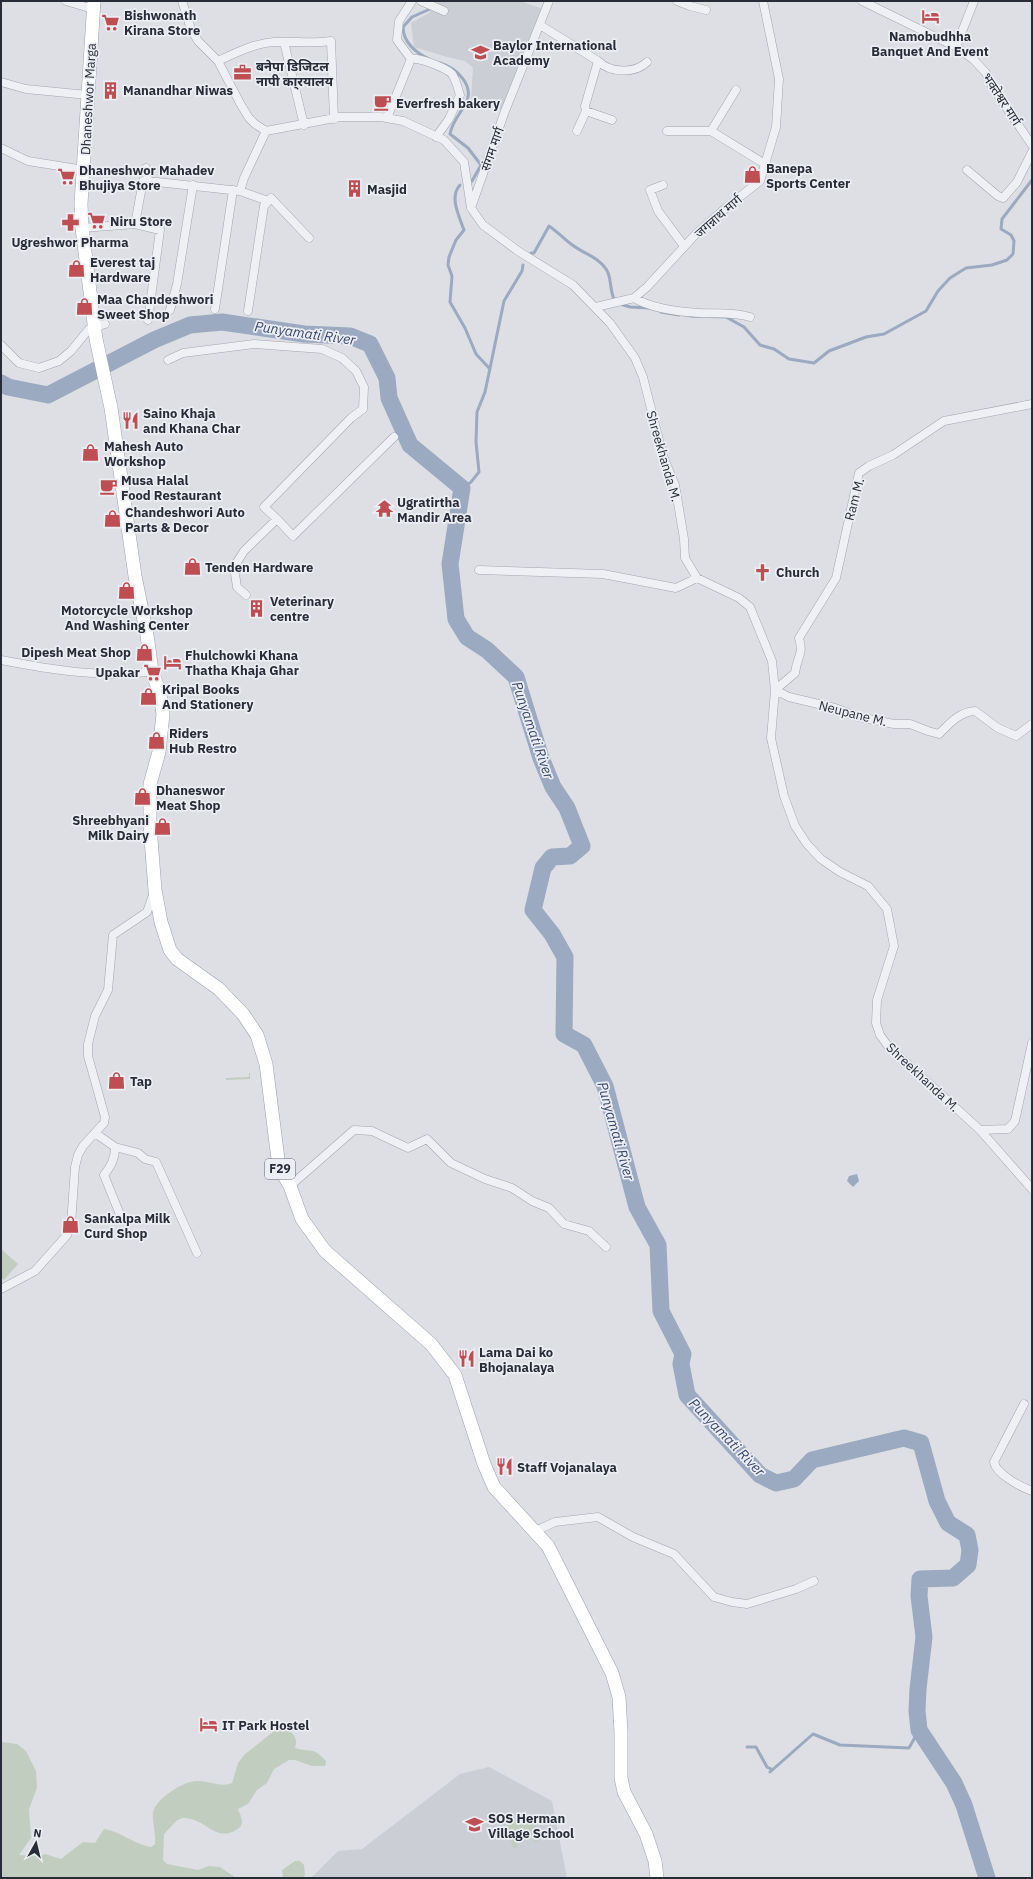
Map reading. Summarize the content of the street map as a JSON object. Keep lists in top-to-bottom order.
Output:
{
  "streets": {
    "main road": ["Dhaneshwor Marga", "F29"],
    "street": [
      "भक्तेश्वर मार्ग",
      "संगम मार्ग",
      "जगन्नाथ मार्ग",
      "Shreekhanda M.",
      "Ram M.",
      "Neupane M."
    ]
  },
  "crossings": [
    ["Dhaneshwor Marga", "F29"],
    ["संगम मार्ग", "Shreekhanda M."],
    ["Shreekhanda M.", "Ram M."],
    ["Shreekhanda M.", "Neupane M."],
    ["Ram M.", "Neupane M."]
  ],
  "water": ["Punyamati River"],
  "places": {
    "hotel": ["Namobudhha Banquet And Event", "Fhulchowki Khana Thatha Khaja Ghar", "IT Park Hostel"],
    "supermarket": [
      "Bishwonath Kirana Store",
      "Dhaneshwor Mahadev Bhujiya Store",
      "Niru Store",
      "Upakar"
    ],
    "school or university": ["Baylor International Academy", "SOS Herman Village School"],
    "office": ["बनेपा डिजिटल नापी का्रयालय"],
    "building": ["Manandhar Niwas", "Masjid", "Veterinary centre"],
    "cafe": ["Everfresh bakery", "Musa Halal Food Restaurant"],
    "shop": [
      "Banepa Sports Center",
      "Everest taj Hardware",
      "Maa Chandeshwori Sweet Shop",
      "Mahesh Auto Workshop",
      "Chandeshwori Auto Parts & Decor",
      "Tenden Hardware",
      "Motorcycle Workshop And Washing Center",
      "Dipesh Meat Shop",
      "Kripal Books And Stationery",
      "Riders Hub Restro",
      "Dhaneswor Meat Shop",
      "Shreebhyani Milk Dairy",
      "Tap",
      "Sankalpa Milk Curd Shop"
    ],
    "pharmacy": ["Ugreshwor Pharma"],
    "restaurant": ["Saino Khaja and Khana Char", "Lama Dai ko Bhojanalaya", "Staff Vojanalaya"],
    "temple": ["Ugratirtha Mandir Area"],
    "church": ["Church"]
  },
  "north": "top"
}
